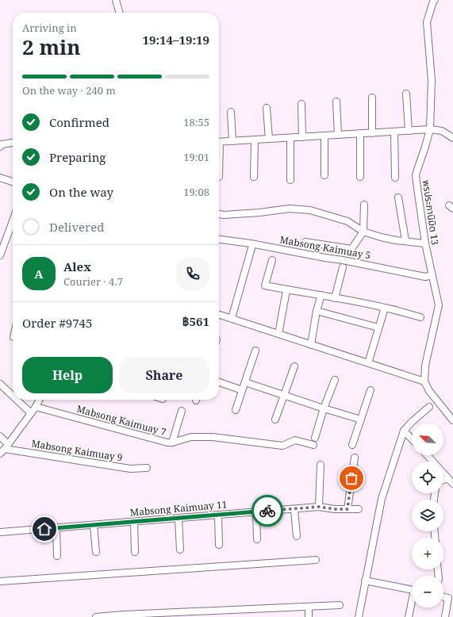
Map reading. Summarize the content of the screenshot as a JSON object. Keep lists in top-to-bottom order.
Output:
{
  "streets": {
    "street": [
      "พรประภานิมิต 13",
      "Mabsong Kaimuay 5",
      "Mabsong Kaimuay 7",
      "Mabsong Kaimuay 9",
      "Mabsong Kaimuay 11"
    ]
  },
  "crossings": [
    ["พรประภานิมิต 13", "Mabsong Kaimuay 5"]
  ],
  "north": "top left",
  "page": {
    "heading": ["2 min", "Arriving in", "19:14–19:19"],
    "panel": [
      "Alex",
      "Courier · 4.7",
      "Order #9745",
      "฿561"
    ],
    "bar": "On the way · 240 m",
    "list": [
      ["Confirmed", "18:55"],
      ["Preparing", "19:01"],
      ["On the way", "19:08"],
      "Delivered"
    ],
    "round": "A",
    "buttons": ["Help", "Share"],
    "map_buttons": ["+", "−"]
  }
}
